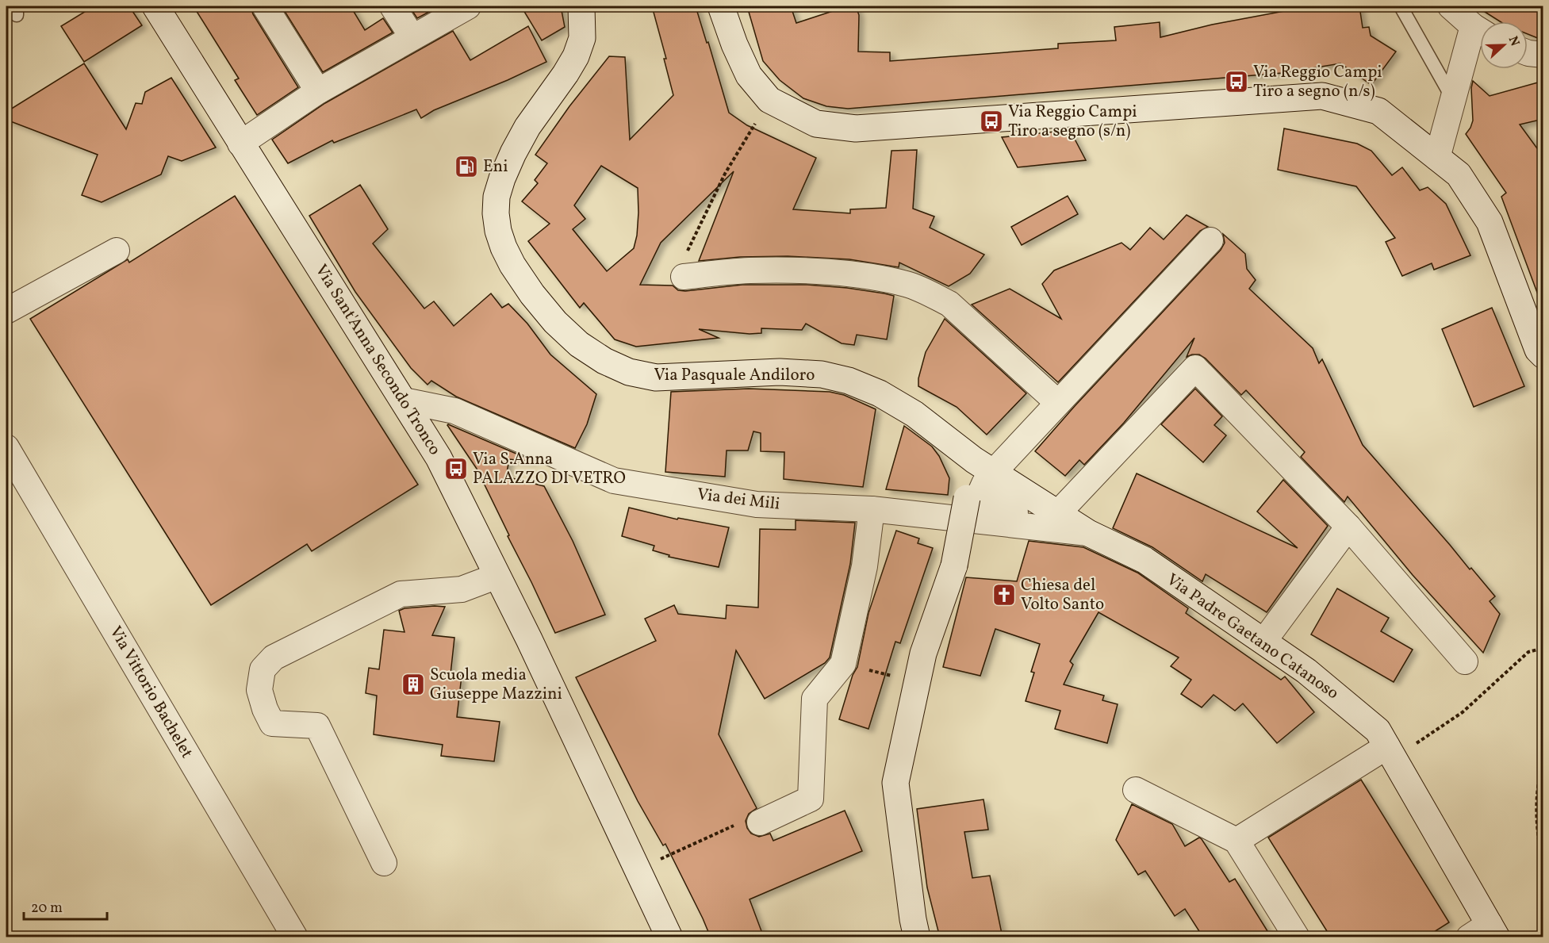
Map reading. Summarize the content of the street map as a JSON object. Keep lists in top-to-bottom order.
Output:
{
  "streets": {
    "street": [
      "Via Sant'Anna Secondo Tronco",
      "Via Pasquale Andiloro",
      "Via dei Mili",
      "Via Padre Gaetano Catanoso",
      "Via Vittorio Bachelet"
    ]
  },
  "crossings": [
    ["Via Sant'Anna Secondo Tronco", "Via dei Mili"],
    ["Via Pasquale Andiloro", "Via Padre Gaetano Catanoso"],
    ["Via dei Mili", "Via Padre Gaetano Catanoso"]
  ],
  "places": {
    "bus stop": ["Via Reggio Campi Tiro a segno (n/s)", "Via Reggio Campi Tiro a segno (s/n)", "Via S.Anna PALAZZO DI VETRO"],
    "fuel station": ["Eni"],
    "church": ["Chiesa del Volto Santo"],
    "building": ["Scuola media Giuseppe Mazzini"]
  },
  "scale_bar": "20 m",
  "north": "right"
}
